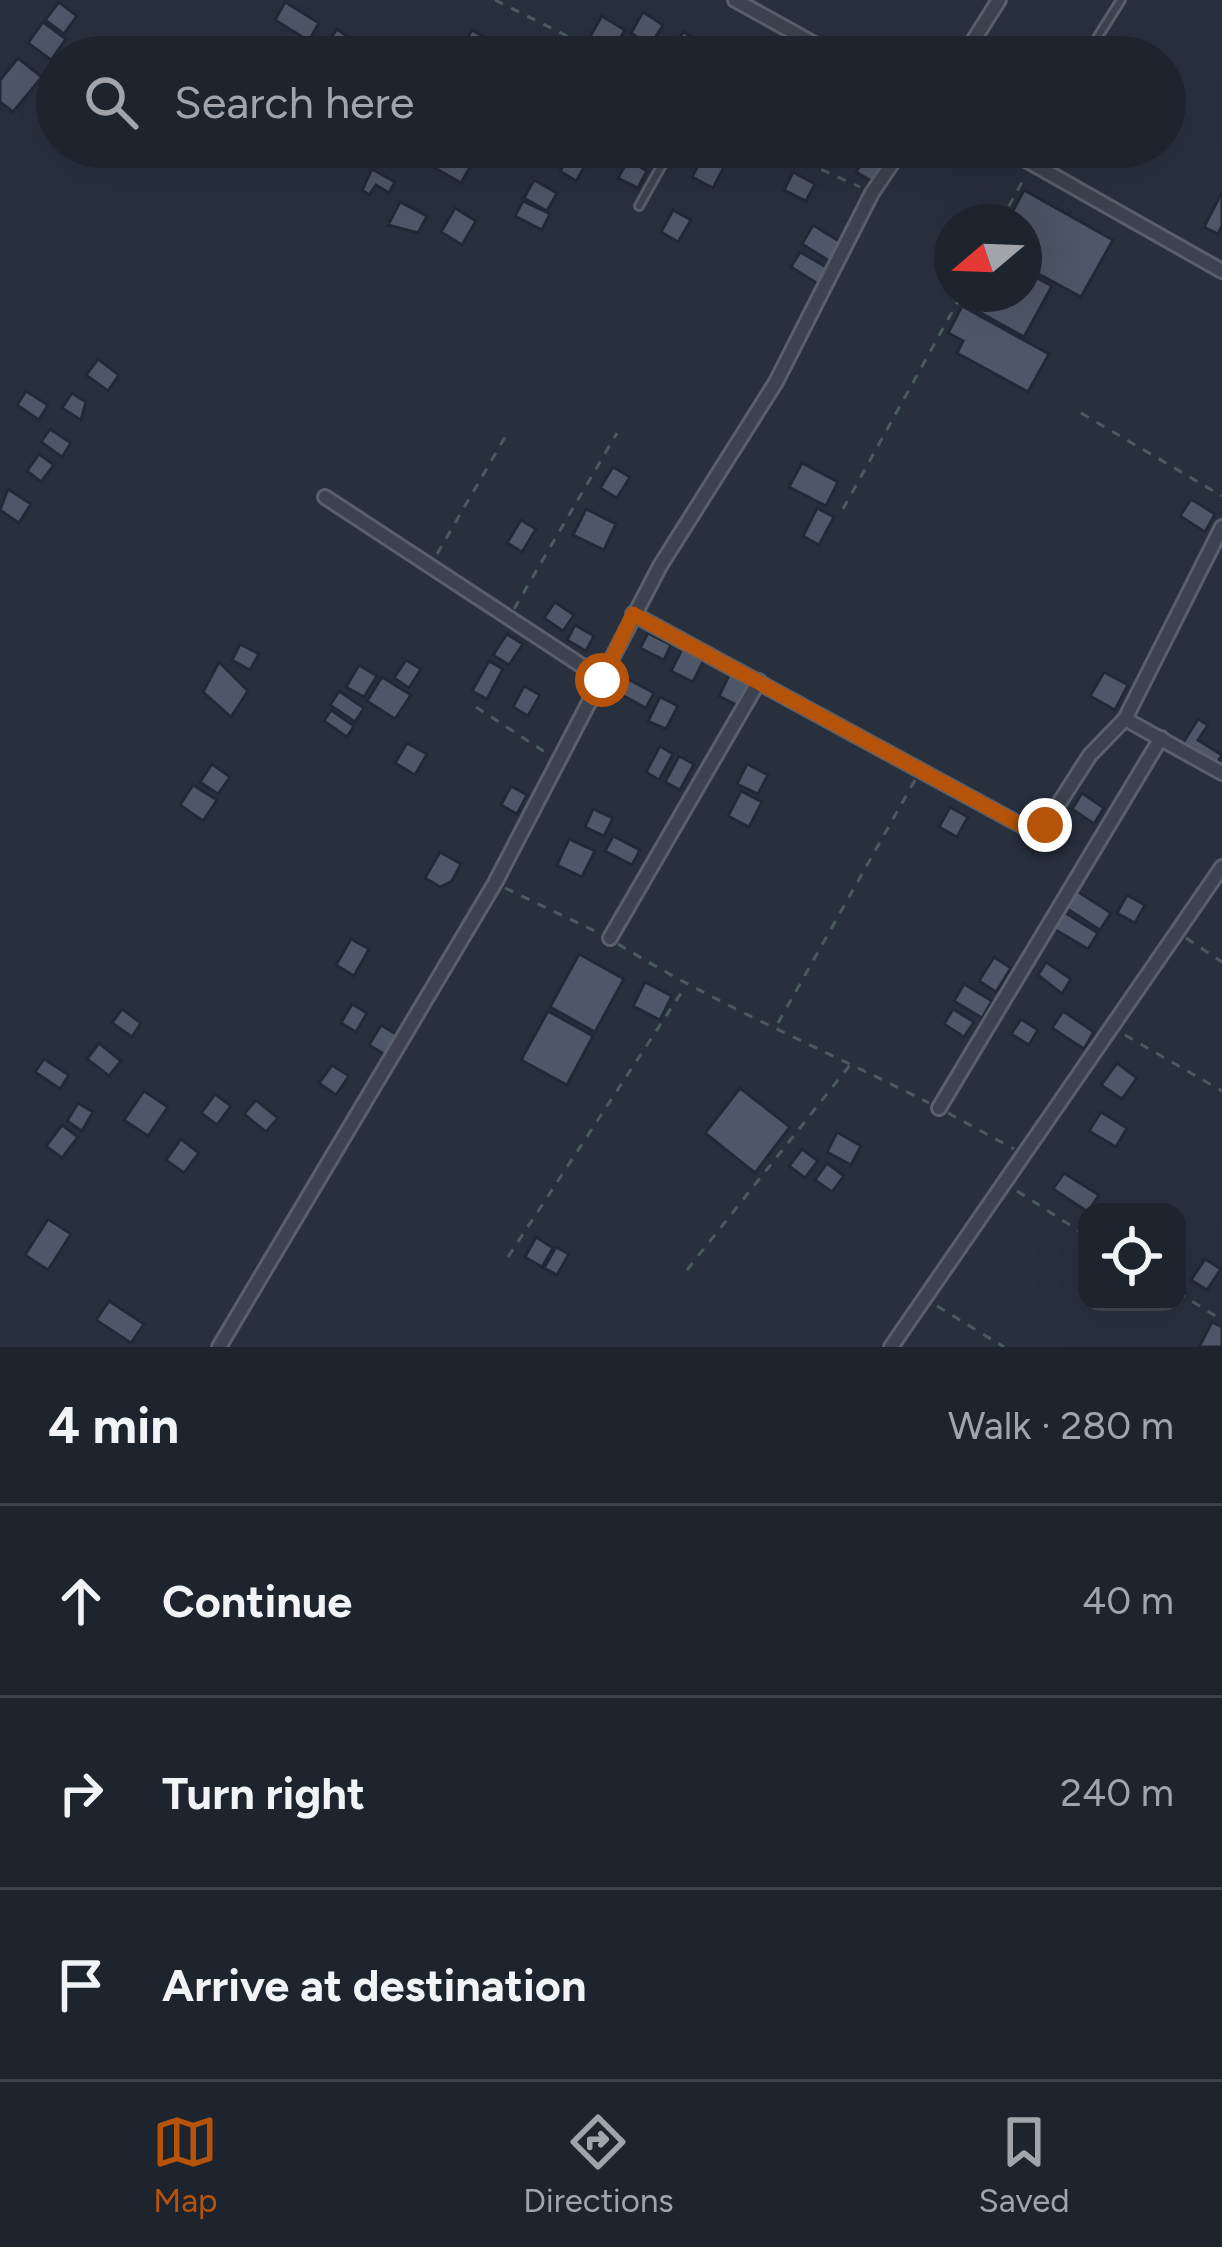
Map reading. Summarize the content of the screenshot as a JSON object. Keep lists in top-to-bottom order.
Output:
{
  "north": "left",
  "page": {
    "search": "Search here",
    "heading": ["4 min", "Walk · 280 m"],
    "list": [
      ["Continue", "40 m"],
      ["Turn right", "240 m"],
      "Arrive at destination"
    ],
    "nav": ["Map", "Directions", "Saved"]
  }
}
